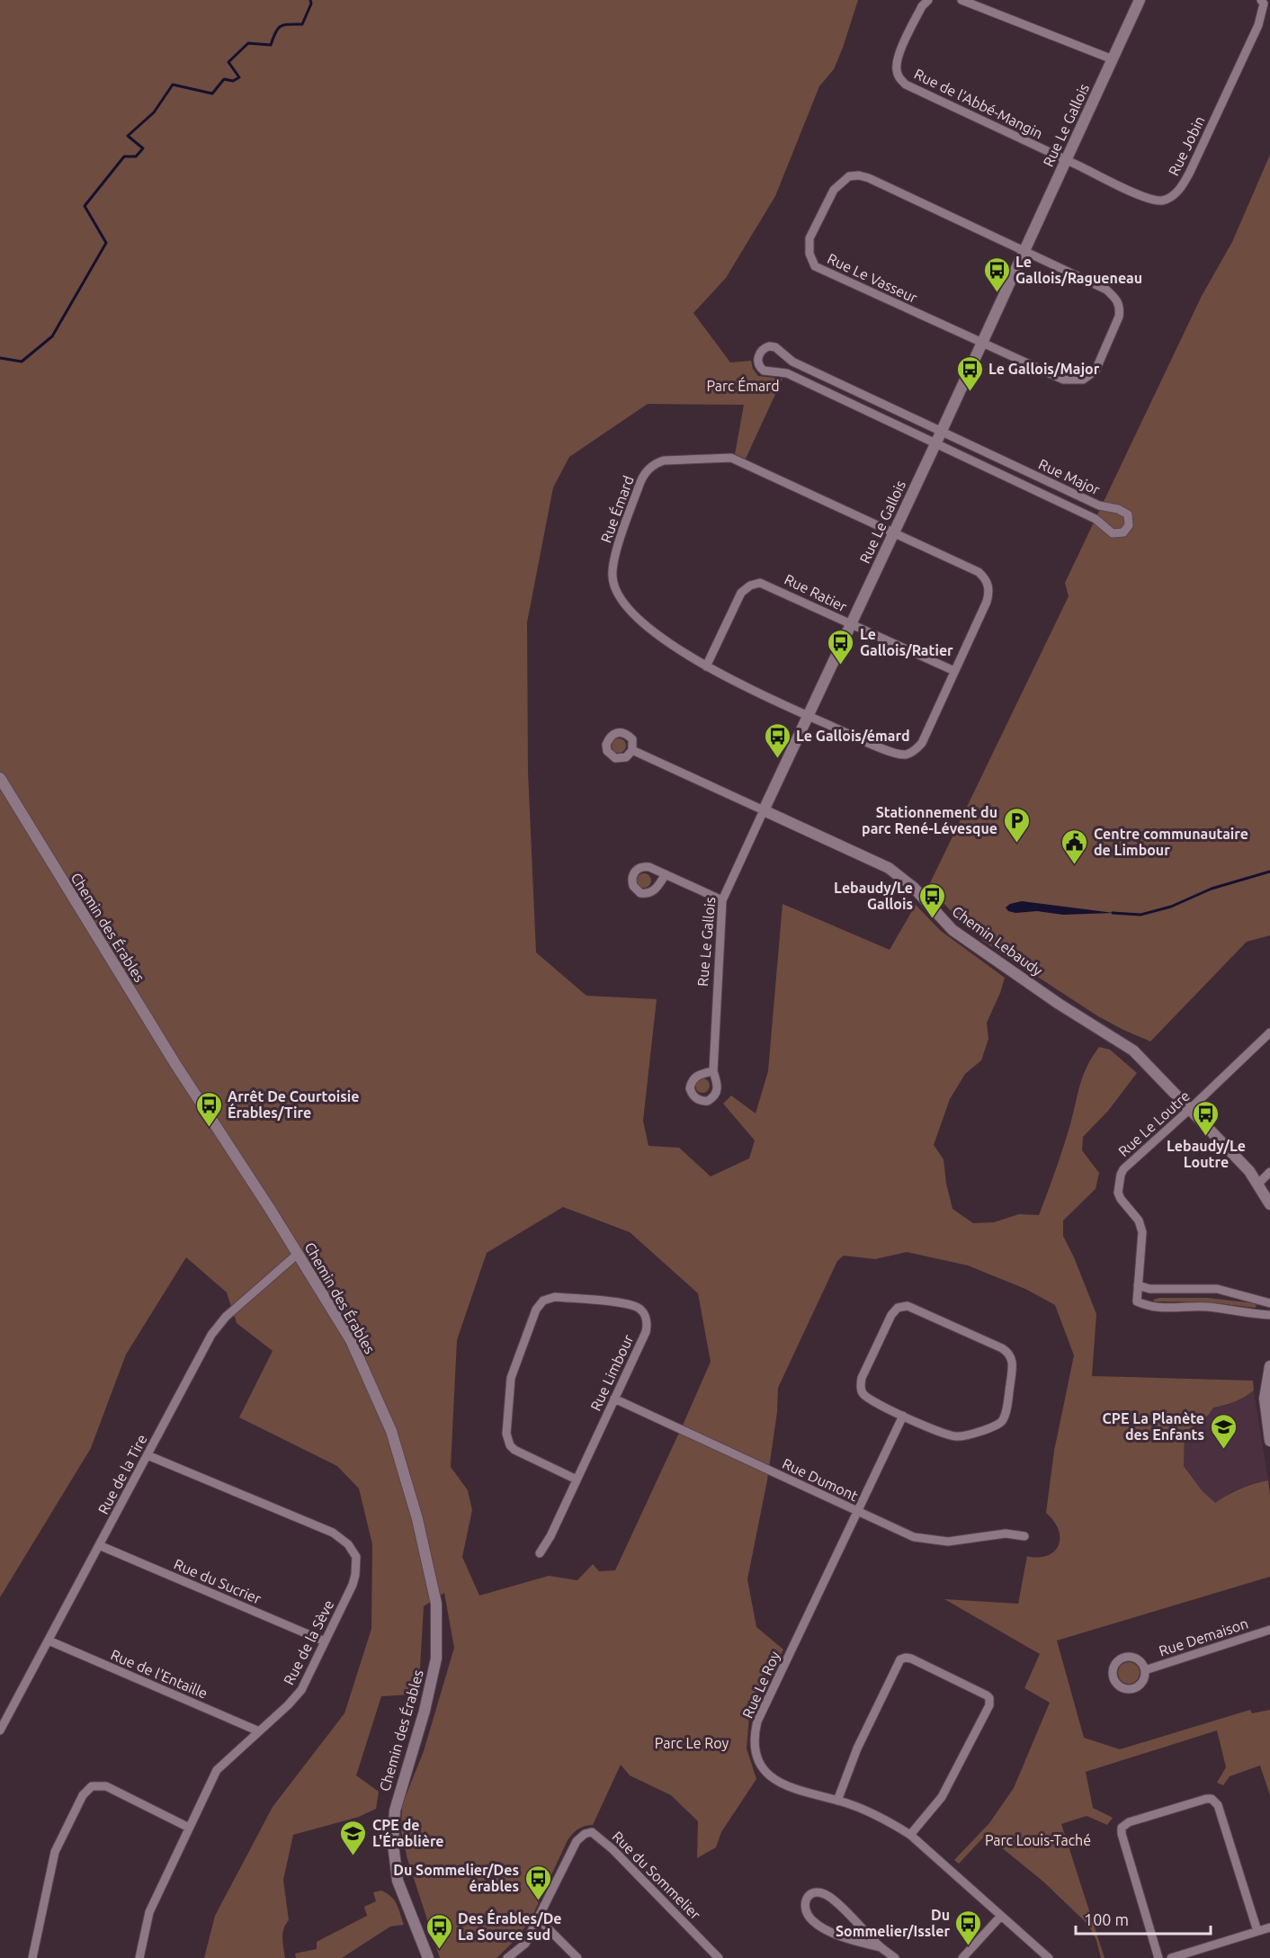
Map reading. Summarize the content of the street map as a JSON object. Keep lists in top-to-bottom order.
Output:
{
  "streets": {
    "street": [
      "Rue de l'Abbé-Mangin",
      "Rue Le Gallois",
      "Rue Jobin",
      "Rue Le Vasseur",
      "Rue Major",
      "Rue Émard",
      "Rue Ratier",
      "Chemin des Érables",
      "Chemin Lebaudy",
      "Rue Le Loutre",
      "Rue Limbour",
      "Rue de la Tire",
      "Rue Dumont",
      "Rue du Sucrier",
      "Rue Demaison",
      "Rue de la Sève",
      "Rue de l'Entaille",
      "Rue Le Roy",
      "Rue du Sommelier"
    ]
  },
  "crossings": [
    ["Rue de l'Abbé-Mangin", "Rue Le Gallois"],
    ["Rue de l'Abbé-Mangin", "Rue Jobin"],
    ["Rue Le Gallois", "Rue Jobin"],
    ["Rue Le Gallois", "Rue Le Vasseur"],
    ["Rue Le Gallois", "Rue Major"],
    ["Rue Le Gallois", "Rue Émard"],
    ["Rue Le Gallois", "Rue Ratier"],
    ["Rue Le Gallois", "Chemin Lebaudy"],
    ["Rue Émard", "Rue Ratier"],
    ["Chemin des Érables", "Rue de la Tire"],
    ["Chemin Lebaudy", "Rue Le Loutre"],
    ["Rue Limbour", "Rue Dumont"],
    ["Rue de la Tire", "Rue du Sucrier"],
    ["Rue de la Tire", "Rue de la Sève"],
    ["Rue de la Tire", "Rue de l'Entaille"],
    ["Rue Dumont", "Rue Le Roy"],
    ["Rue du Sucrier", "Rue de la Sève"],
    ["Rue de la Sève", "Rue de l'Entaille"]
  ],
  "parks": ["Parc Émard", "Parc Le Roy", "Parc Louis-Taché"],
  "places": {
    "bus stop": [
      "Le Gallois/Ragueneau",
      "Le Gallois/Major",
      "Le Gallois/Ratier",
      "Le Gallois/émard",
      "Lebaudy/Le Gallois",
      "Arrêt De Courtoisie Érables/Tire",
      "Lebaudy/Le Loutre",
      "Du Sommelier/Des érables",
      "Du Sommelier/Issler",
      "Des Érables/De La Source sud"
    ],
    "parking": ["Stationnement du parc René-Lévesque"],
    "public building": ["Centre communautaire de Limbour"],
    "school or university": ["CPE La Planète des Enfants", "CPE de L'Érablière"]
  },
  "scale_bar": "100 m"
}
